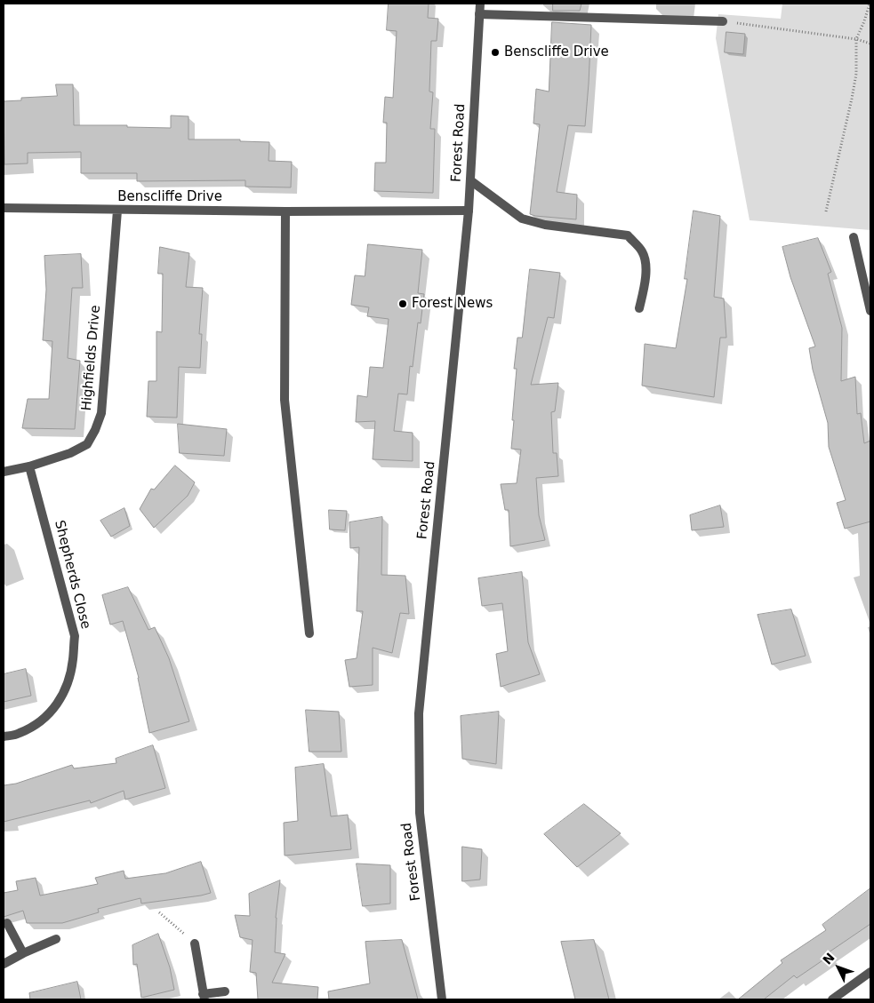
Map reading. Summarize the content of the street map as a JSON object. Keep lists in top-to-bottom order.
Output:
{
  "streets": {
    "street": [
      "Forest Road",
      "Benscliffe Drive",
      "Highfields Drive",
      "Shepherds Close"
    ]
  },
  "crossings": [
    ["Forest Road", "Benscliffe Drive"],
    ["Benscliffe Drive", "Highfields Drive"],
    ["Highfields Drive", "Shepherds Close"]
  ],
  "places": ["Benscliffe Drive", "Forest News"],
  "north": "top left"
}
